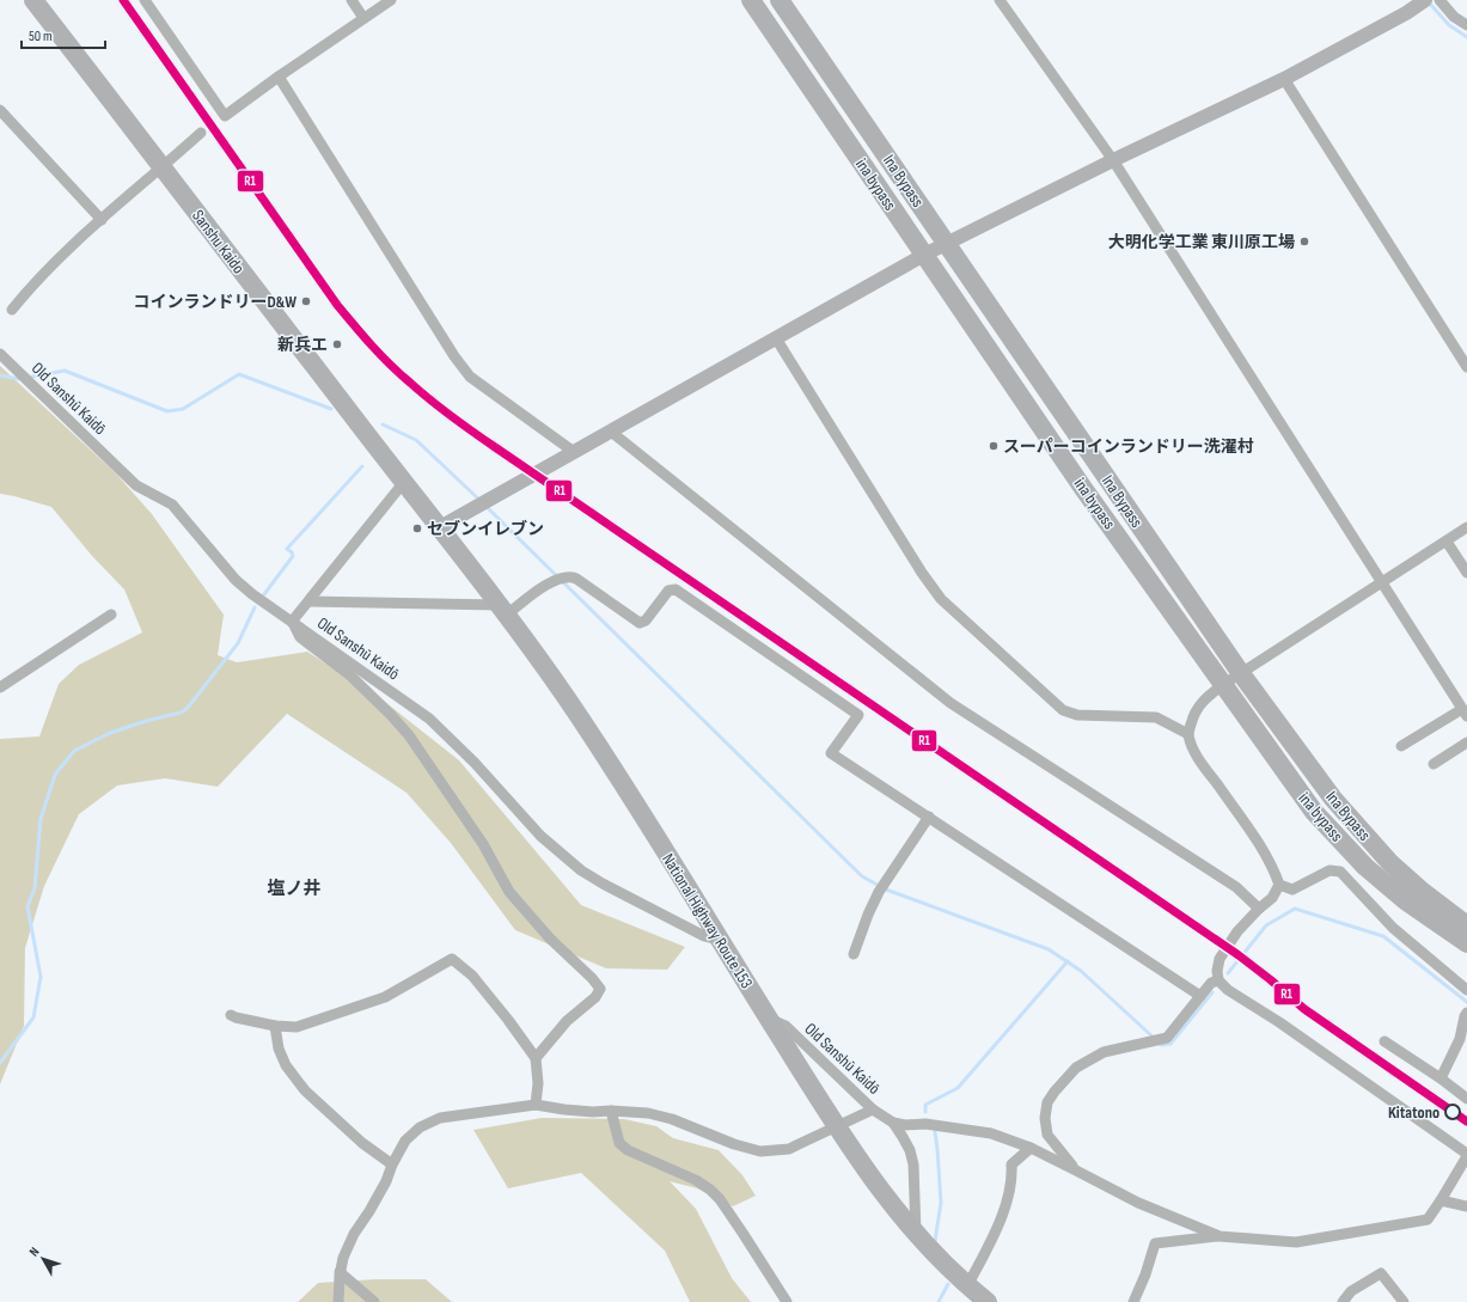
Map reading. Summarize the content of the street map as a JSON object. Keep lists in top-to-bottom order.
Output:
{
  "streets": {
    "highway": [
      "Ina Bypass",
      "ina bypass",
      "Sanshu Kaido",
      "National Highway Route 153"
    ],
    "street": ["Old Sanshū Kaidō"]
  },
  "crossings": [
    ["Sanshu Kaido", "National Highway Route 153"],
    ["Old Sanshū Kaidō", "National Highway Route 153"]
  ],
  "districts": ["塩ノ井"],
  "places": [
    "大明化学工業 東川原工場",
    "コインランドリーD&W",
    "新兵エ",
    "スーパーコインランドリー洗濯村",
    "セブンイレブン",
    "Kitatono"
  ],
  "lines": ["transit line R1"],
  "scale_bar": "50 m",
  "north": "top left"
}
